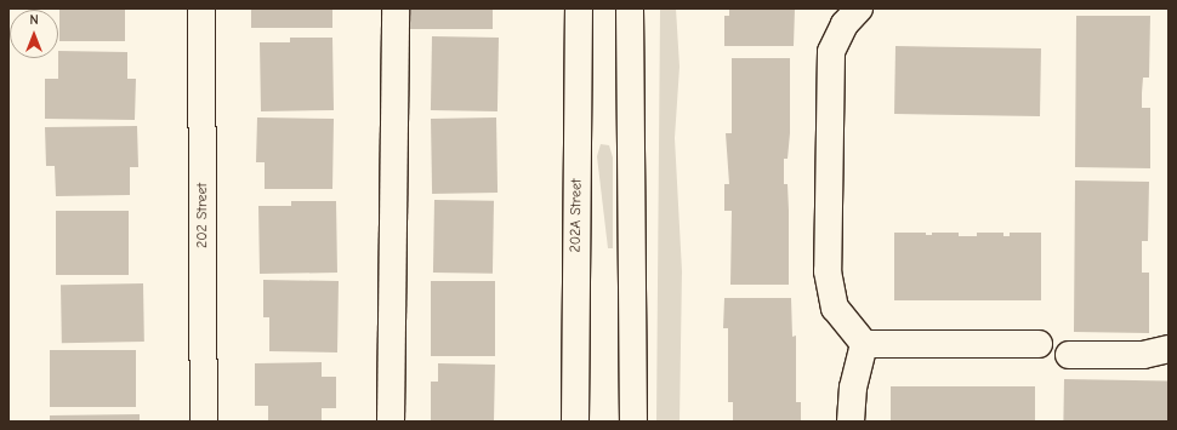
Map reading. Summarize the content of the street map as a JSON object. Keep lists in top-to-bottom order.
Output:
{
  "streets": {
    "main road": ["202 Street", "202A Street"]
  },
  "north": "top"
}
